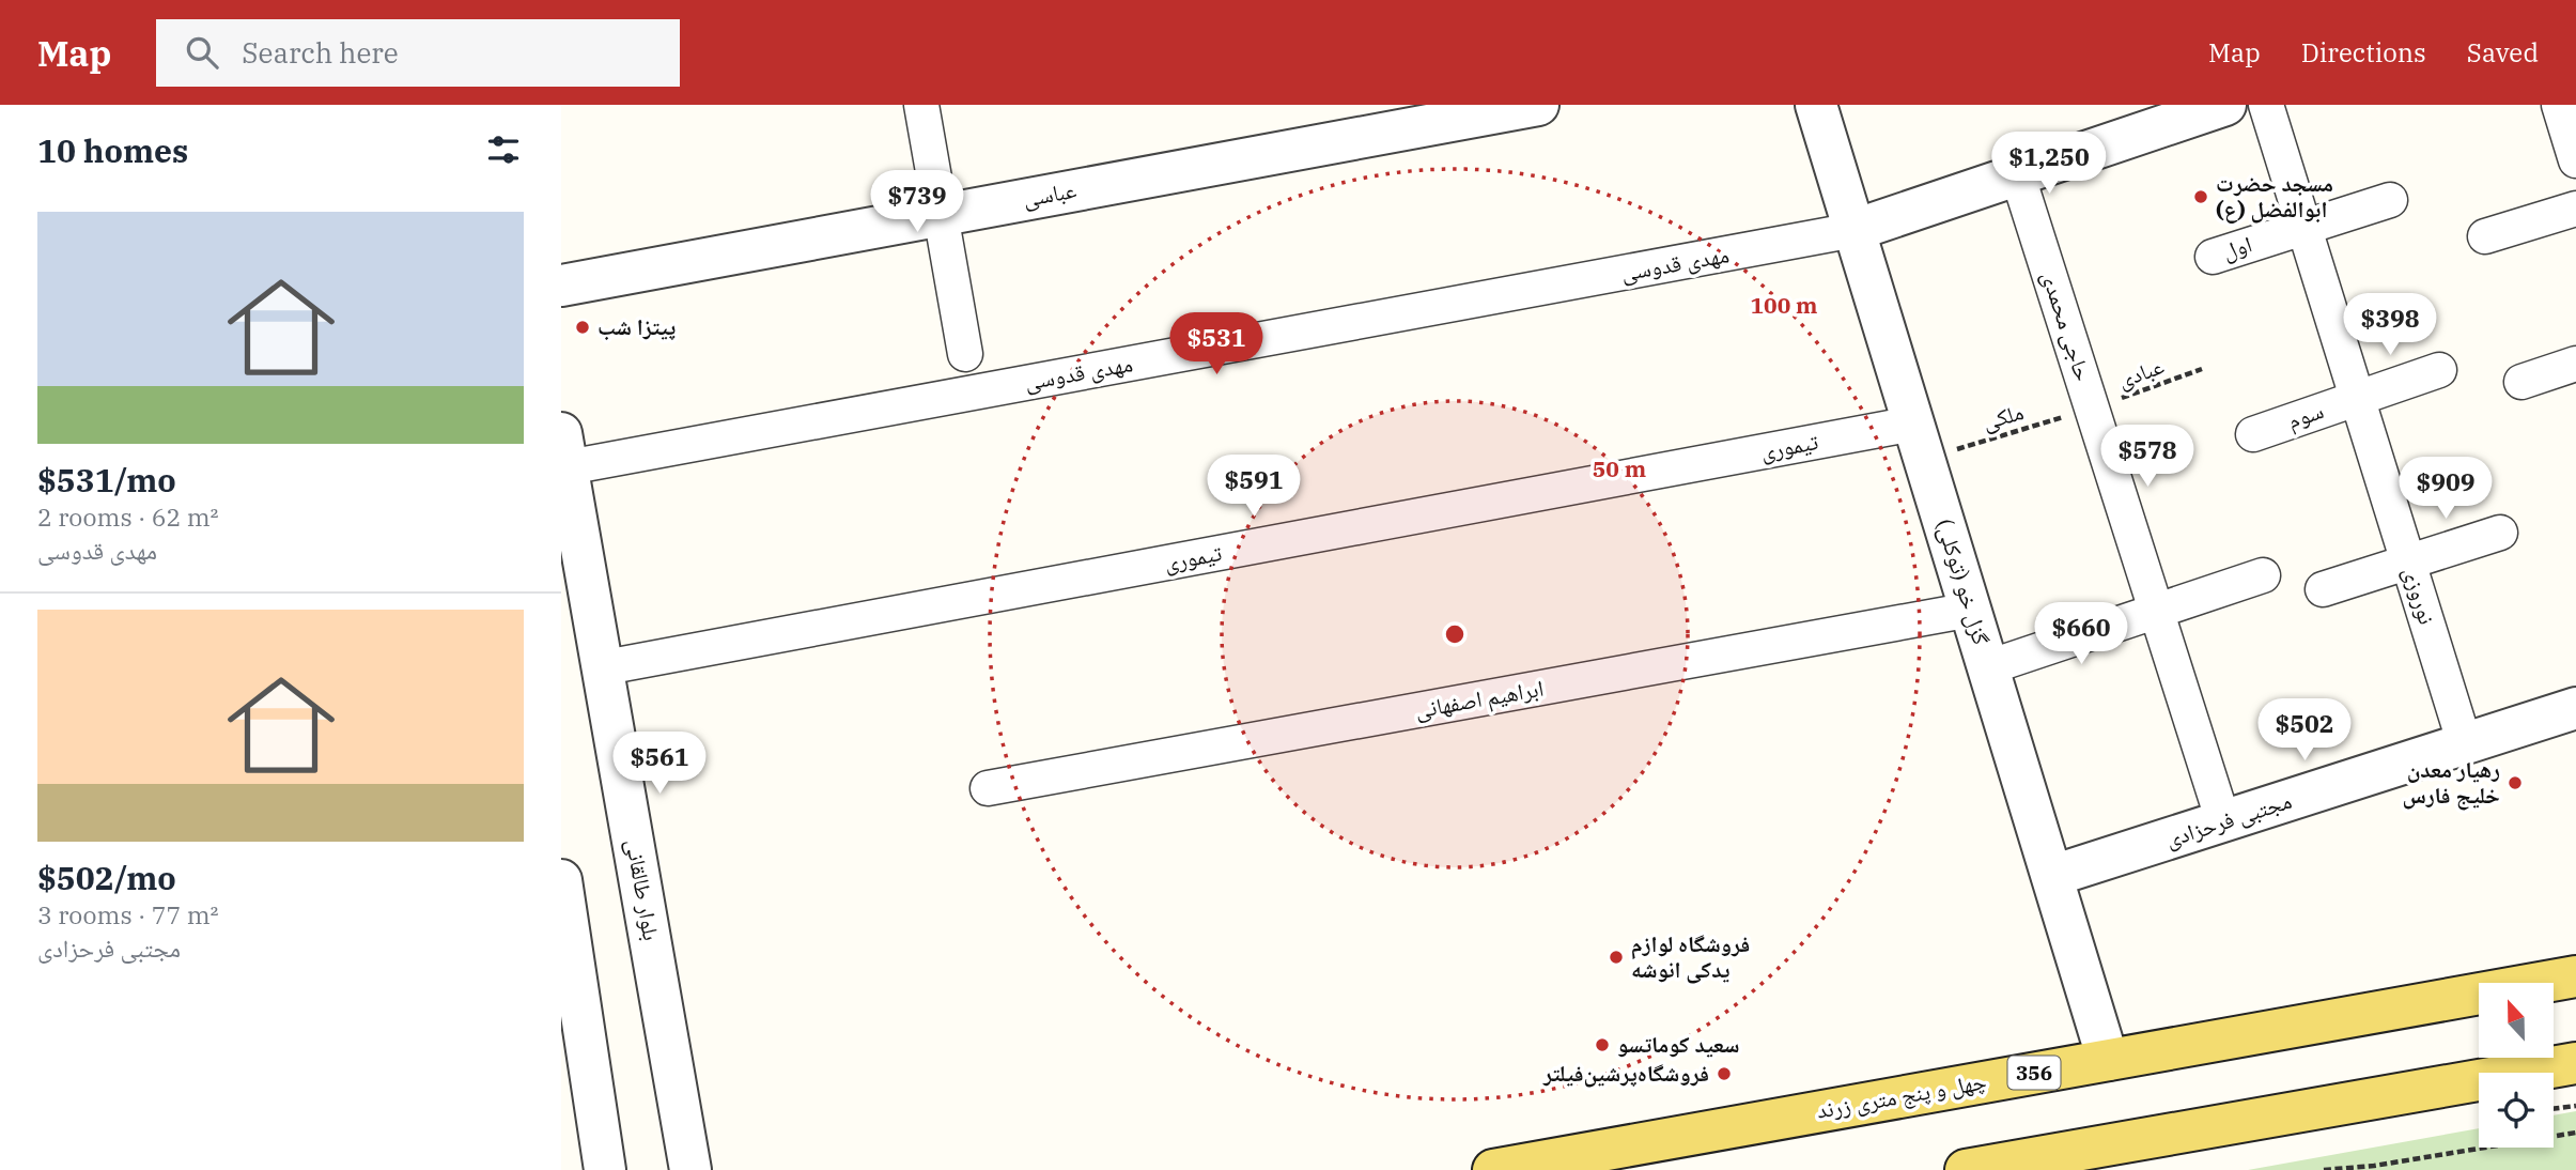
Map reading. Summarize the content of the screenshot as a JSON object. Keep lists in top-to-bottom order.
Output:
{
  "streets": {
    "main road": ["356", "چهل و پنج متری زرند"],
    "street": [
      "عباسی",
      "اول",
      "مهدی قدوسی",
      "حاجی محمدی",
      "سوم",
      "تیموری",
      "گزل خو (توکلی)",
      "نوروزی",
      "ابراهیم اصفهانی",
      "مجتبی فرحزادی",
      "بلوار طالقانی"
    ],
    "path": ["عبادی", "ملکی"]
  },
  "crossings": [
    ["اول", "نوروزی"],
    ["مهدی قدوسی", "گزل خو (توکلی)"],
    ["مهدی قدوسی", "بلوار طالقانی"],
    ["حاجی محمدی", "عبادی"],
    ["حاجی محمدی", "ملکی"],
    ["حاجی محمدی", "مجتبی فرحزادی"],
    ["عبادی", "ملکی"],
    ["سوم", "نوروزی"],
    ["ملکی", "تیموری"],
    ["ملکی", "گزل خو (توکلی)"],
    ["تیموری", "گزل خو (توکلی)"],
    ["تیموری", "بلوار طالقانی"],
    ["گزل خو (توکلی)", "ابراهیم اصفهانی"],
    ["گزل خو (توکلی)", "مجتبی فرحزادی"],
    ["گزل خو (توکلی)", "چهل و پنج متری زرند"],
    ["نوروزی", "مجتبی فرحزادی"]
  ],
  "places": [
    "مسجد حضرت ابوالفضل (ع)",
    "پیتزا شب",
    "رهیار معدن خلیج فارس",
    "فروشگاه لوازم یدکی انوشه",
    "سعید کوماتسو",
    "فروشگاه‌پرشین‌فیلتر"
  ],
  "north": "top",
  "page": {
    "header": "Map",
    "search": "Search here",
    "nav": ["Map", "Directions", "Saved"],
    "heading": "10 homes",
    "price": [
      "$1,250",
      "$739",
      "$398",
      "$531",
      "$578",
      "$591",
      "$909",
      "$660",
      "$502",
      "$561"
    ],
    "list": [
      {
        "name": "$531/mo",
        "note": "2 rooms · 62 m² · مهدی قدوسی"
      },
      {
        "name": "$502/mo",
        "note": "3 rooms · 77 m² · مجتبی فرحزادی"
      }
    ]
  },
  "rings": ["100 m", "50 m"]
}
